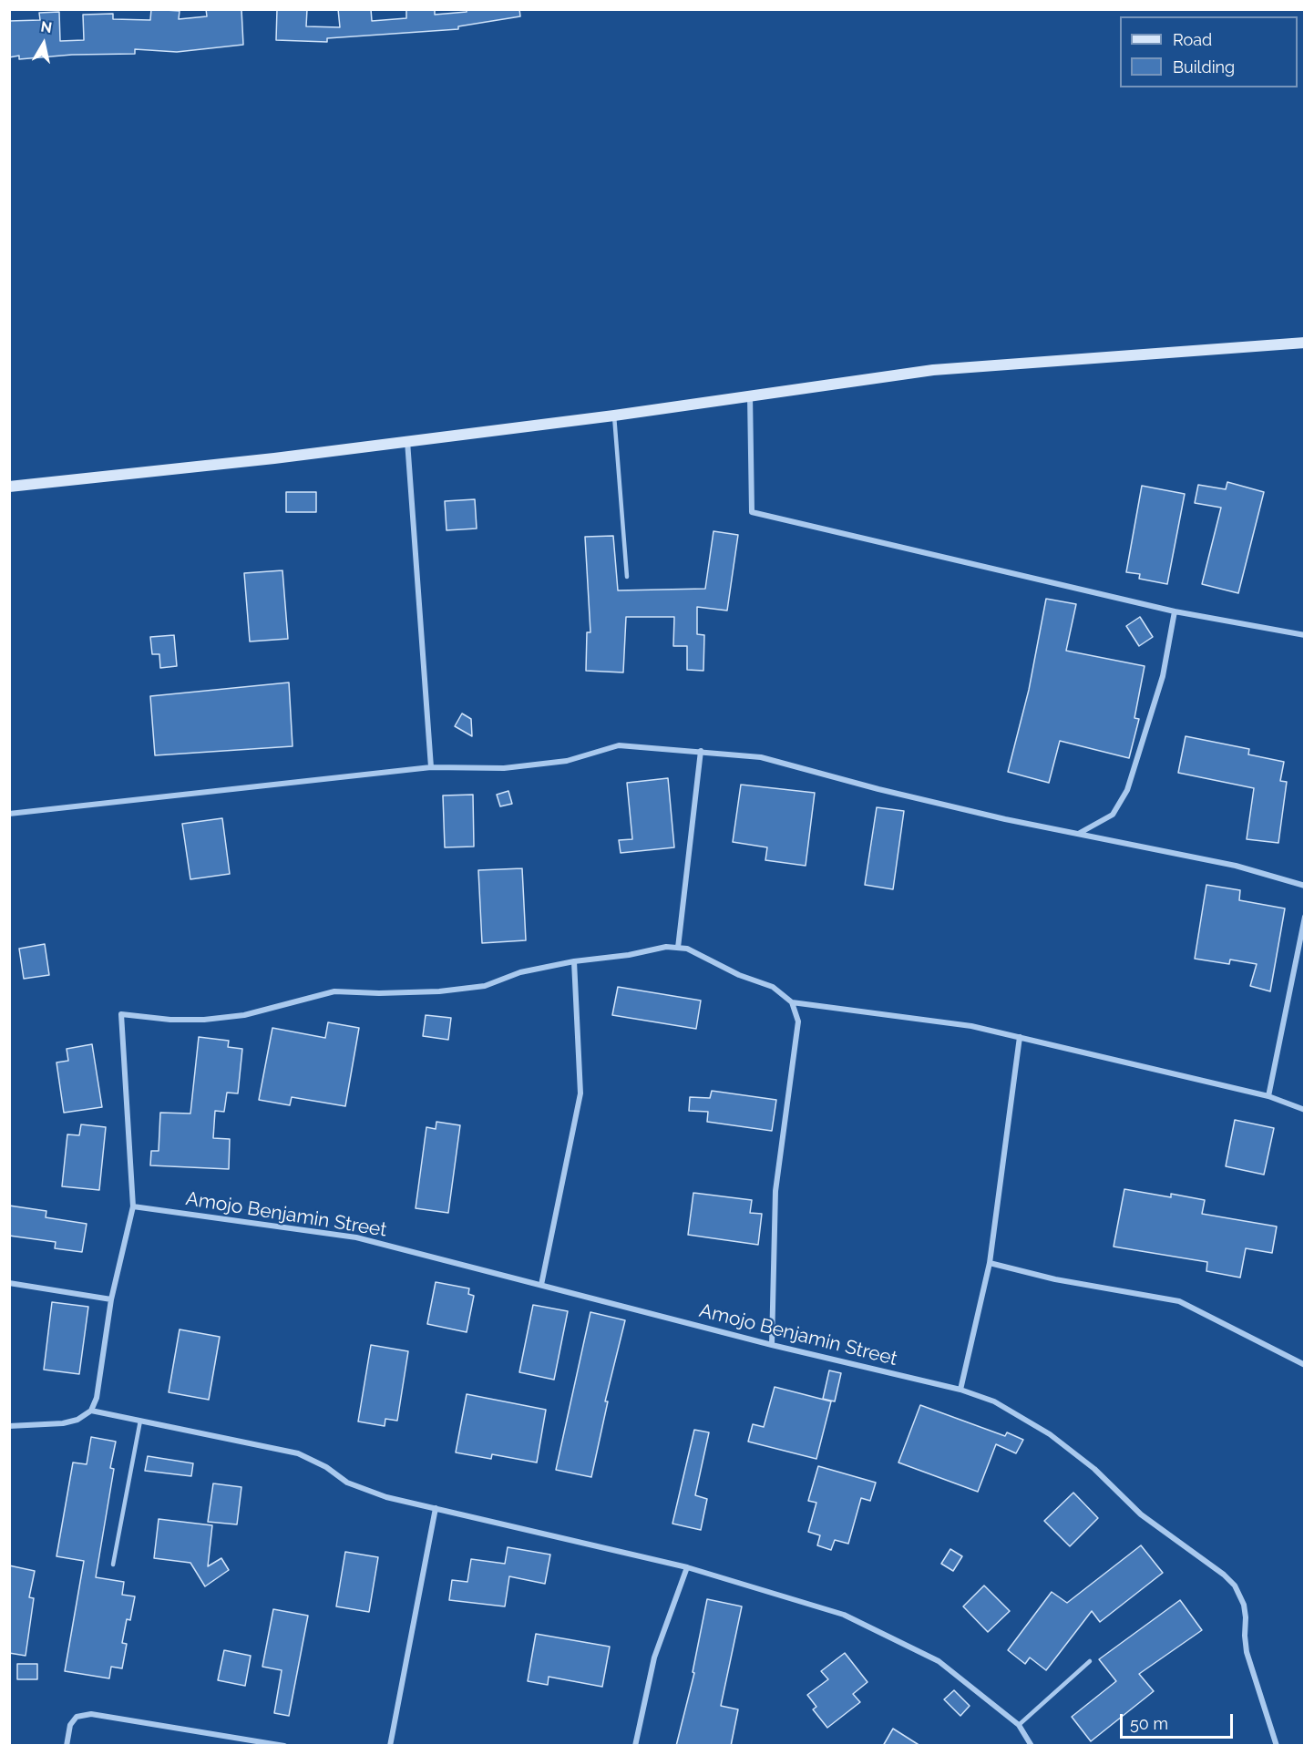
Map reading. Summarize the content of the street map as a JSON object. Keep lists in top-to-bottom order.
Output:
{
  "streets": {
    "street": ["Amojo Benjamin Street"]
  },
  "legend": ["Road", "Building"],
  "scale_bar": "50 m",
  "north": "top"
}
